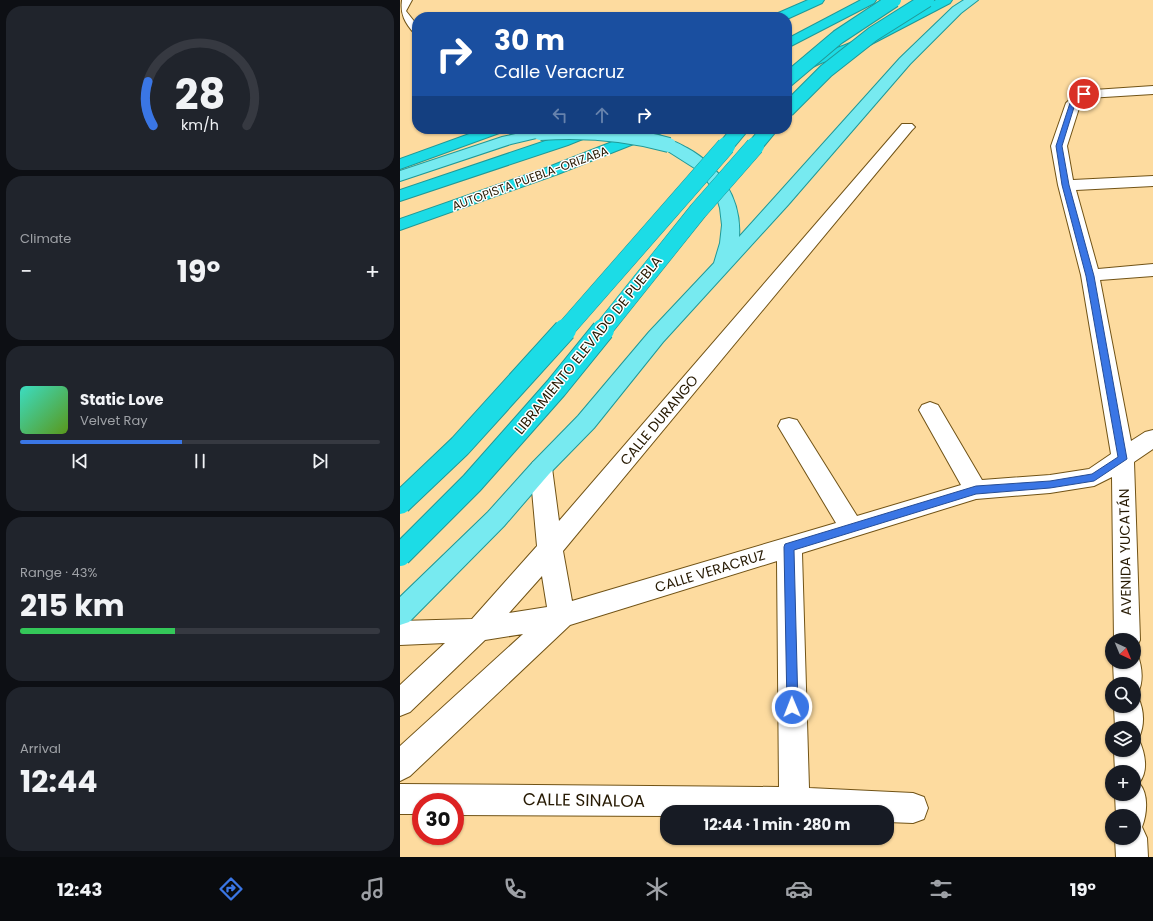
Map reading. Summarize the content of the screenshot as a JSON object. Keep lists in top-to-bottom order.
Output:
{
  "streets": {
    "highway": ["AUTOPISTA PUEBLA-ORIZABA", "LIBRAMIENTO ELEVADO DE PUEBLA"],
    "street": [
      "CALLE DURANGO",
      "AVENIDA YUCATÁN",
      "CALLE VERACRUZ",
      "CALLE SINALOA"
    ]
  },
  "crossings": [
    ["CALLE DURANGO", "CALLE VERACRUZ"],
    ["AVENIDA YUCATÁN", "CALLE VERACRUZ"]
  ],
  "north": "bottom right",
  "page": {
    "turn": ["30 m", "Calle Veracruz"],
    "tile": [
      "Climate",
      ["Range · 43%", "215 km"],
      ["Arrival", "12:44"]
    ],
    "heat": ["−", "19°", "+"],
    "song": ["Static Love", "Velvet Ray"],
    "map_buttons": ["+", "−"],
    "limit": "30",
    "trip": "12:44 · 1 min · 280 m",
    "tabs": ["12:43", "19°"],
    "gauge": ["28", "km/h"]
  }
}
